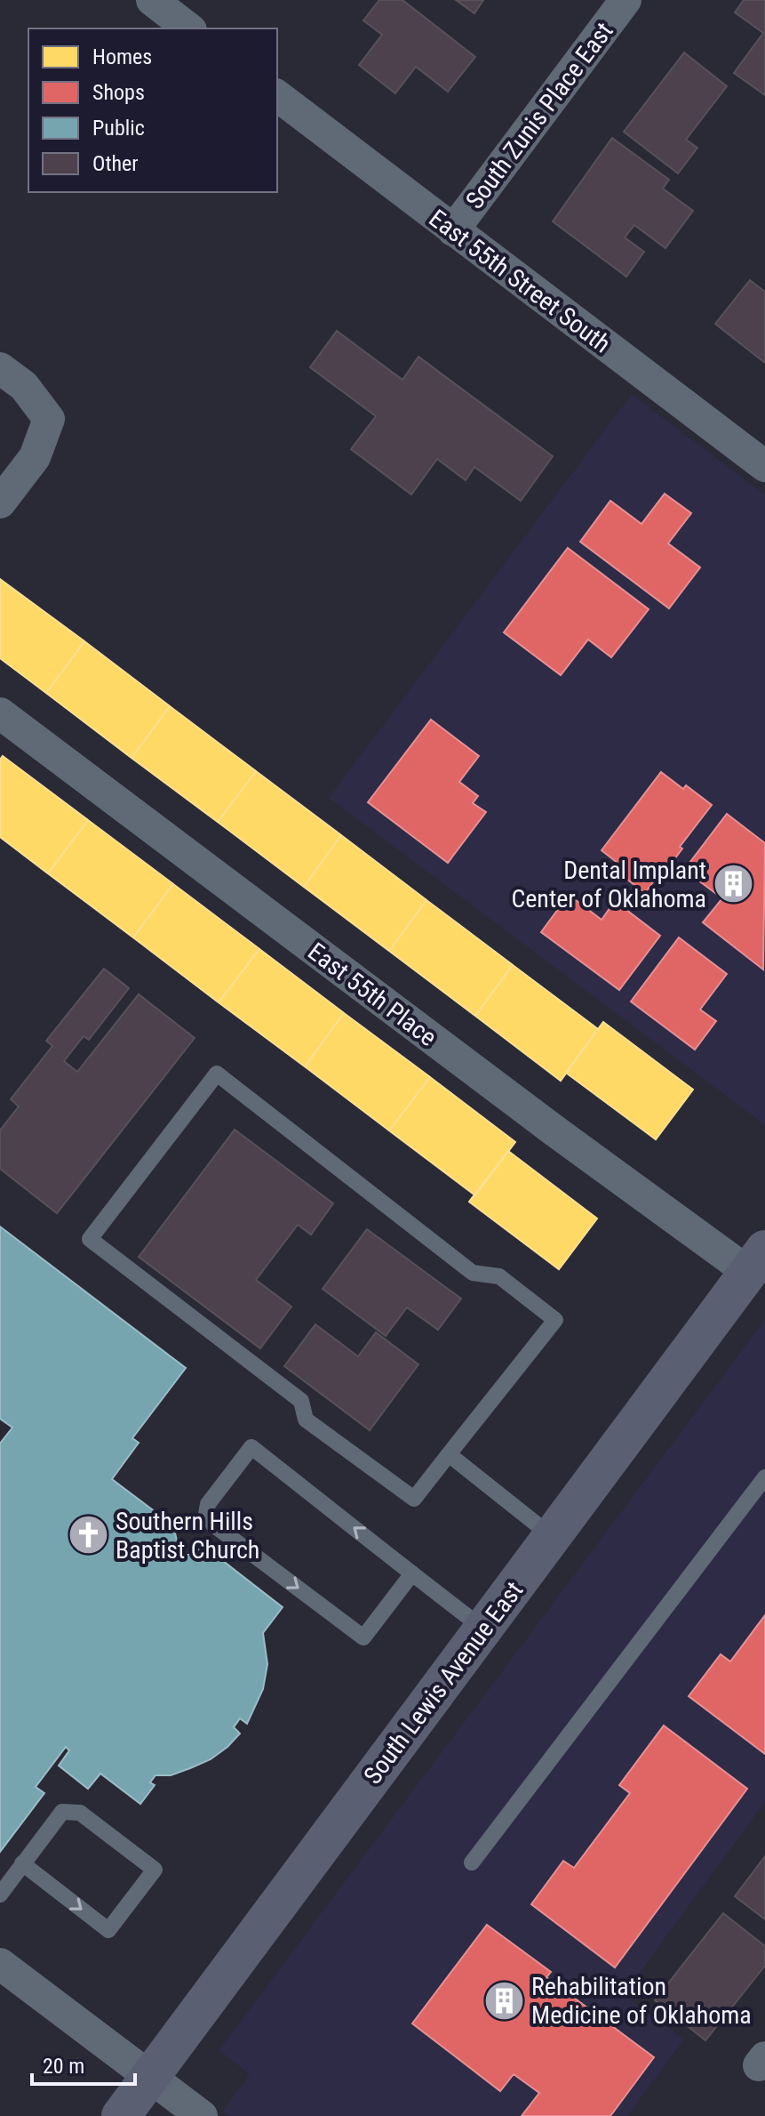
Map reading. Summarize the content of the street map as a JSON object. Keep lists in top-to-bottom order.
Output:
{
  "streets": {
    "main road": ["South Lewis Avenue East"],
    "street": ["South Zunis Place East", "East 55th Street South", "East 55th Place"]
  },
  "crossings": [
    ["South Zunis Place East", "East 55th Street South"],
    ["East 55th Place", "South Lewis Avenue East"]
  ],
  "places": {
    "building": ["Dental Implant Center of Oklahoma", "Rehabilitation Medicine of Oklahoma"],
    "church": ["Southern Hills Baptist Church"]
  },
  "legend": [
    "Homes",
    "Shops",
    "Public",
    "Other"
  ],
  "scale_bar": "20 m"
}
